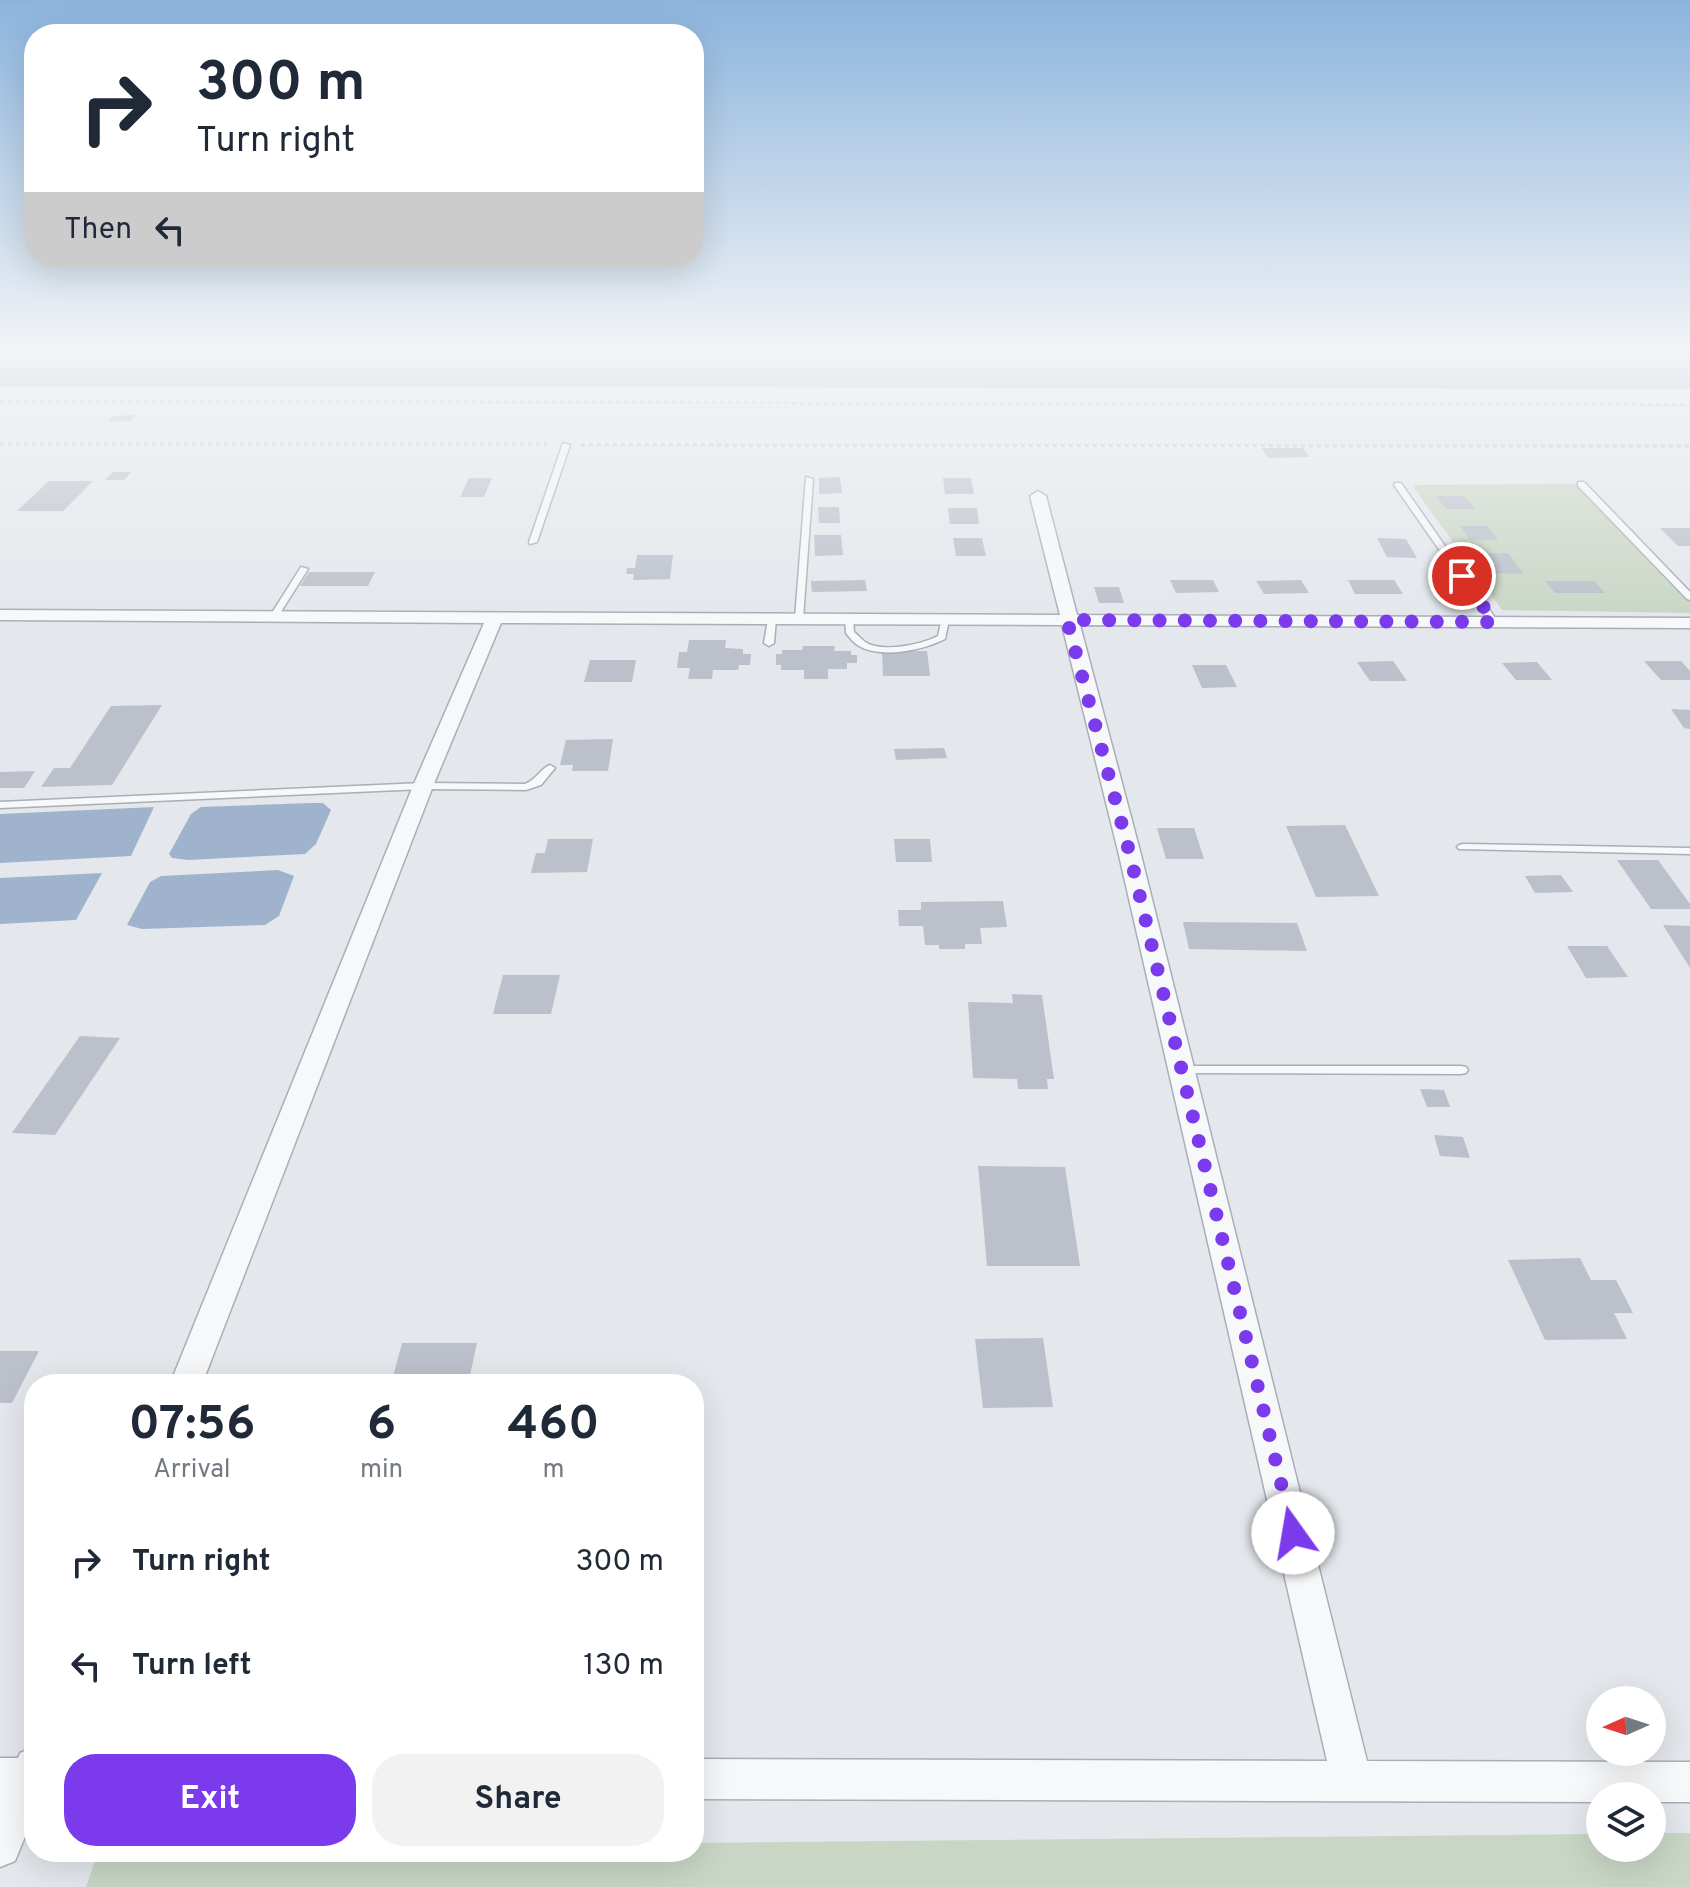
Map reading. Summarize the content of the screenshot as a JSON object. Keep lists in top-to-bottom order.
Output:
{
  "north": "left",
  "page": {
    "turn": ["300 m", "Turn right"],
    "then": "Then",
    "eta": [
      "07:56",
      "Arrival",
      "6",
      "min",
      "460",
      "m"
    ],
    "list": [
      {
        "name": "Turn right",
        "value": "300 m"
      },
      {
        "name": "Turn left",
        "value": "130 m"
      }
    ],
    "buttons": ["Exit", "Share"]
  }
}
